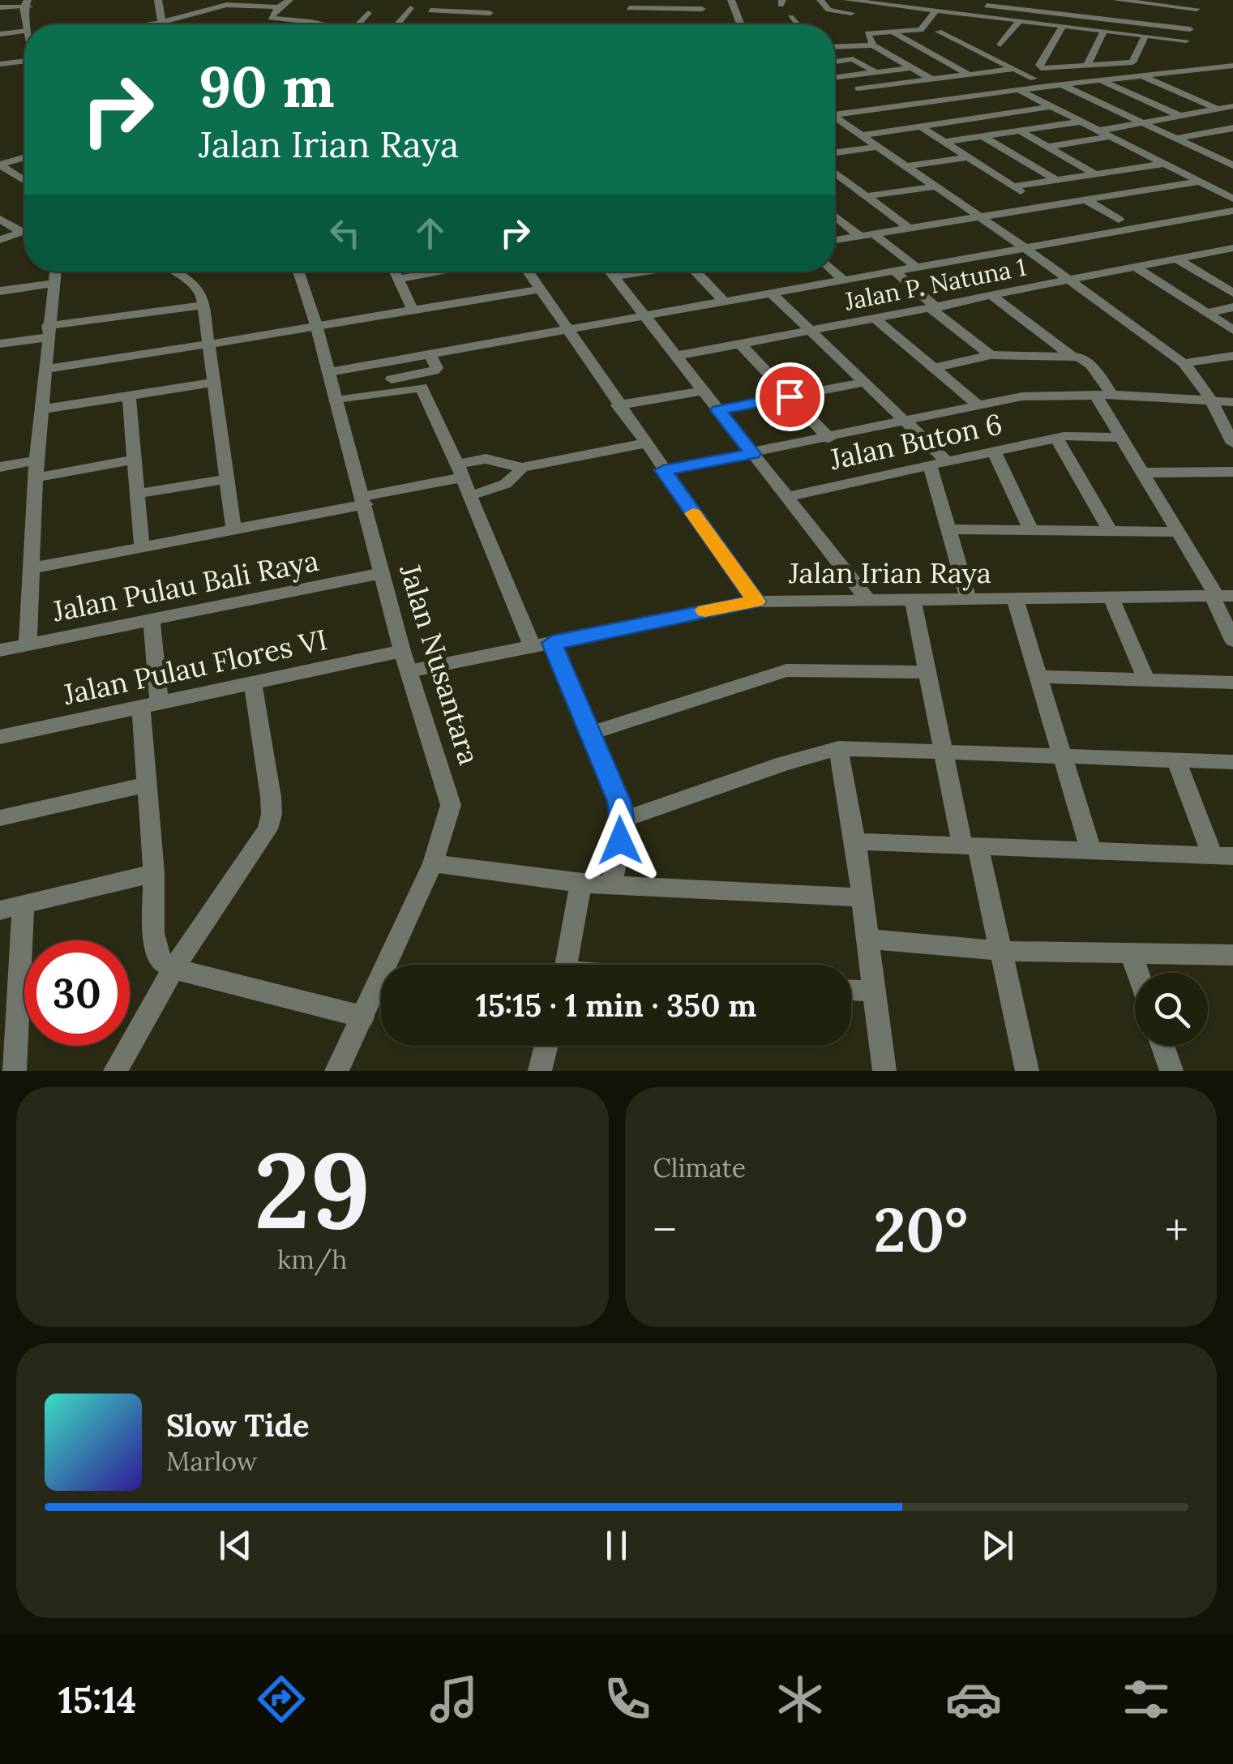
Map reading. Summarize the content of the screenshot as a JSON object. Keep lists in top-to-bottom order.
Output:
{
  "streets": {
    "street": [
      "Jalan P. Natuna 1",
      "Jalan Buton 6",
      "Jalan Irian Raya",
      "Jalan Pulau Bali Raya",
      "Jalan Nusantara",
      "Jalan Pulau Flores VI"
    ]
  },
  "crossings": [
    ["Jalan Irian Raya", "Jalan Nusantara"],
    ["Jalan Pulau Bali Raya", "Jalan Nusantara"],
    ["Jalan Nusantara", "Jalan Pulau Flores VI"]
  ],
  "page": {
    "turn": ["90 m", "Jalan Irian Raya"],
    "limit": "30",
    "trip": "15:15 · 1 min · 350 m",
    "tile": [
      ["29", "km/h"],
      "Climate"
    ],
    "heat": ["−", "20°", "+"],
    "song": ["Slow Tide", "Marlow"],
    "tabs": "15:14"
  }
}
